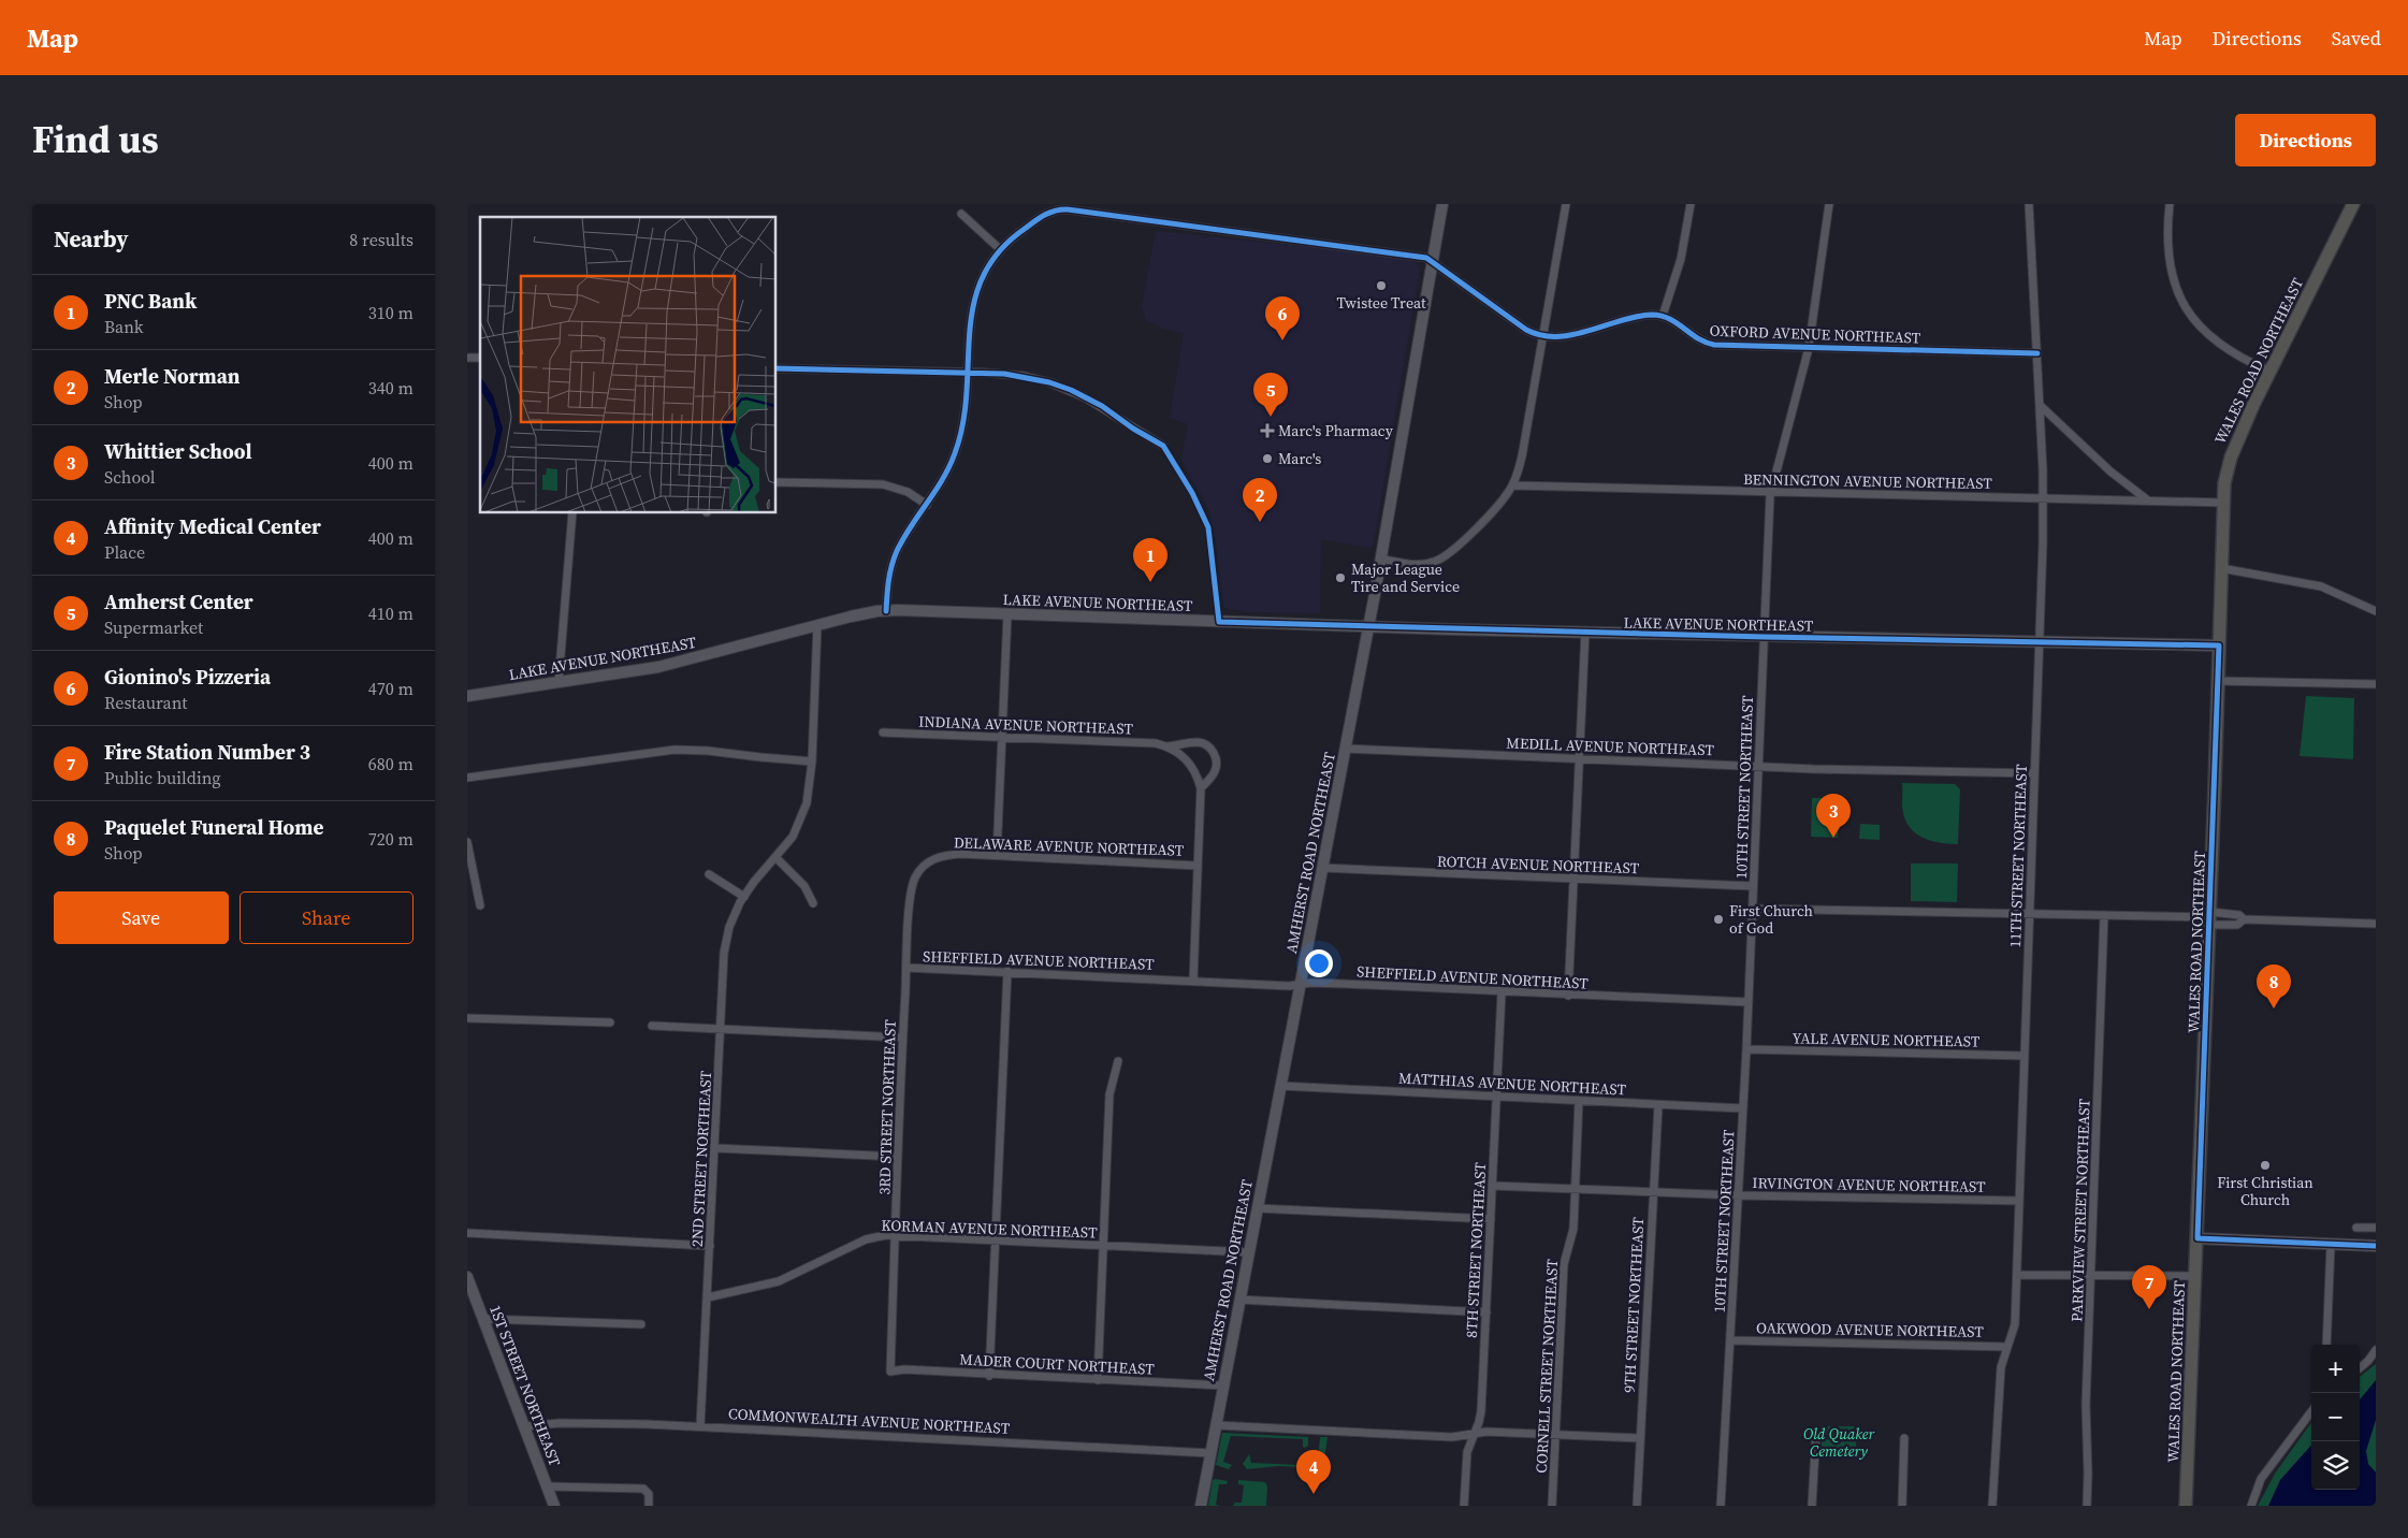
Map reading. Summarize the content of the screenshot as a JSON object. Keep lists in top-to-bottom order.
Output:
{
  "streets": {
    "main road": ["WALES ROAD NORTHEAST"],
    "street": [
      "OXFORD AVENUE NORTHEAST",
      "BENNINGTON AVENUE NORTHEAST",
      "LAKE AVENUE NORTHEAST",
      "INDIANA AVENUE NORTHEAST",
      "MEDILL AVENUE NORTHEAST",
      "10TH STREET NORTHEAST",
      "DELAWARE AVENUE NORTHEAST",
      "AMHERST ROAD NORTHEAST",
      "11TH STREET NORTHEAST",
      "ROTCH AVENUE NORTHEAST",
      "SHEFFIELD AVENUE NORTHEAST",
      "YALE AVENUE NORTHEAST",
      "MATTHIAS AVENUE NORTHEAST",
      "3RD STREET NORTHEAST",
      "2ND STREET NORTHEAST",
      "IRVINGTON AVENUE NORTHEAST",
      "PARKVIEW STREET NORTHEAST",
      "KORMAN AVENUE NORTHEAST",
      "8TH STREET NORTHEAST",
      "9TH STREET NORTHEAST",
      "OAKWOOD AVENUE NORTHEAST",
      "MADER COURT NORTHEAST",
      "CORNELL STREET NORTHEAST",
      "1ST STREET NORTHEAST",
      "COMMONWEALTH AVENUE NORTHEAST"
    ]
  },
  "crossings": [
    ["OXFORD AVENUE NORTHEAST", "10TH STREET NORTHEAST"],
    ["OXFORD AVENUE NORTHEAST", "11TH STREET NORTHEAST"],
    ["WALES ROAD NORTHEAST", "BENNINGTON AVENUE NORTHEAST"],
    ["WALES ROAD NORTHEAST", "LAKE AVENUE NORTHEAST"],
    ["BENNINGTON AVENUE NORTHEAST", "10TH STREET NORTHEAST"],
    ["BENNINGTON AVENUE NORTHEAST", "11TH STREET NORTHEAST"],
    ["LAKE AVENUE NORTHEAST", "10TH STREET NORTHEAST"],
    ["LAKE AVENUE NORTHEAST", "AMHERST ROAD NORTHEAST"],
    ["LAKE AVENUE NORTHEAST", "11TH STREET NORTHEAST"],
    ["LAKE AVENUE NORTHEAST", "2ND STREET NORTHEAST"],
    ["MEDILL AVENUE NORTHEAST", "10TH STREET NORTHEAST"],
    ["MEDILL AVENUE NORTHEAST", "AMHERST ROAD NORTHEAST"],
    ["MEDILL AVENUE NORTHEAST", "11TH STREET NORTHEAST"],
    ["10TH STREET NORTHEAST", "ROTCH AVENUE NORTHEAST"],
    ["10TH STREET NORTHEAST", "SHEFFIELD AVENUE NORTHEAST"],
    ["10TH STREET NORTHEAST", "YALE AVENUE NORTHEAST"],
    ["10TH STREET NORTHEAST", "MATTHIAS AVENUE NORTHEAST"],
    ["10TH STREET NORTHEAST", "IRVINGTON AVENUE NORTHEAST"],
    ["10TH STREET NORTHEAST", "OAKWOOD AVENUE NORTHEAST"],
    ["DELAWARE AVENUE NORTHEAST", "3RD STREET NORTHEAST"],
    ["AMHERST ROAD NORTHEAST", "ROTCH AVENUE NORTHEAST"],
    ["AMHERST ROAD NORTHEAST", "SHEFFIELD AVENUE NORTHEAST"],
    ["AMHERST ROAD NORTHEAST", "MATTHIAS AVENUE NORTHEAST"],
    ["AMHERST ROAD NORTHEAST", "KORMAN AVENUE NORTHEAST"],
    ["AMHERST ROAD NORTHEAST", "MADER COURT NORTHEAST"],
    ["AMHERST ROAD NORTHEAST", "COMMONWEALTH AVENUE NORTHEAST"],
    ["11TH STREET NORTHEAST", "YALE AVENUE NORTHEAST"],
    ["11TH STREET NORTHEAST", "IRVINGTON AVENUE NORTHEAST"],
    ["11TH STREET NORTHEAST", "OAKWOOD AVENUE NORTHEAST"],
    ["SHEFFIELD AVENUE NORTHEAST", "3RD STREET NORTHEAST"],
    ["SHEFFIELD AVENUE NORTHEAST", "8TH STREET NORTHEAST"],
    ["MATTHIAS AVENUE NORTHEAST", "8TH STREET NORTHEAST"],
    ["MATTHIAS AVENUE NORTHEAST", "9TH STREET NORTHEAST"],
    ["MATTHIAS AVENUE NORTHEAST", "CORNELL STREET NORTHEAST"],
    ["3RD STREET NORTHEAST", "KORMAN AVENUE NORTHEAST"],
    ["3RD STREET NORTHEAST", "MADER COURT NORTHEAST"],
    ["2ND STREET NORTHEAST", "KORMAN AVENUE NORTHEAST"],
    ["2ND STREET NORTHEAST", "COMMONWEALTH AVENUE NORTHEAST"],
    ["IRVINGTON AVENUE NORTHEAST", "8TH STREET NORTHEAST"],
    ["IRVINGTON AVENUE NORTHEAST", "9TH STREET NORTHEAST"],
    ["IRVINGTON AVENUE NORTHEAST", "CORNELL STREET NORTHEAST"],
    ["1ST STREET NORTHEAST", "COMMONWEALTH AVENUE NORTHEAST"]
  ],
  "parks": ["Old Quaker Cemetery"],
  "places": {
    "other": [
      "Twistee Treat",
      "Marc's",
      "Major League Tire and Service",
      "First Church of God",
      "First Christian Church"
    ],
    "health": ["Marc's Pharmacy"]
  },
  "page": {
    "header": "Map",
    "nav": ["Map", "Directions", "Saved"],
    "title": "Find us",
    "buttons": [
      "Directions",
      ["Save", "Share"]
    ],
    "heading": ["Nearby", "8 results"],
    "list": [
      {
        "mark": "1",
        "name": "PNC Bank",
        "note": "Bank",
        "value": "310 m"
      },
      {
        "mark": "2",
        "name": "Merle Norman",
        "note": "Shop",
        "value": "340 m"
      },
      {
        "mark": "3",
        "name": "Whittier School",
        "note": "School",
        "value": "400 m"
      },
      {
        "mark": "4",
        "name": "Affinity Medical Center",
        "note": "Place",
        "value": "400 m"
      },
      {
        "mark": "5",
        "name": "Amherst Center",
        "note": "Supermarket",
        "value": "410 m"
      },
      {
        "mark": "6",
        "name": "Gionino's Pizzeria",
        "note": "Restaurant",
        "value": "470 m"
      },
      {
        "mark": "7",
        "name": "Fire Station Number 3",
        "note": "Public building",
        "value": "680 m"
      },
      {
        "mark": "8",
        "name": "Paquelet Funeral Home",
        "note": "Shop",
        "value": "720 m"
      }
    ],
    "pins": [
      "6",
      "5",
      "2",
      "1",
      "3",
      "8",
      "7",
      "4"
    ],
    "map_buttons": ["+", "−"]
  }
}
